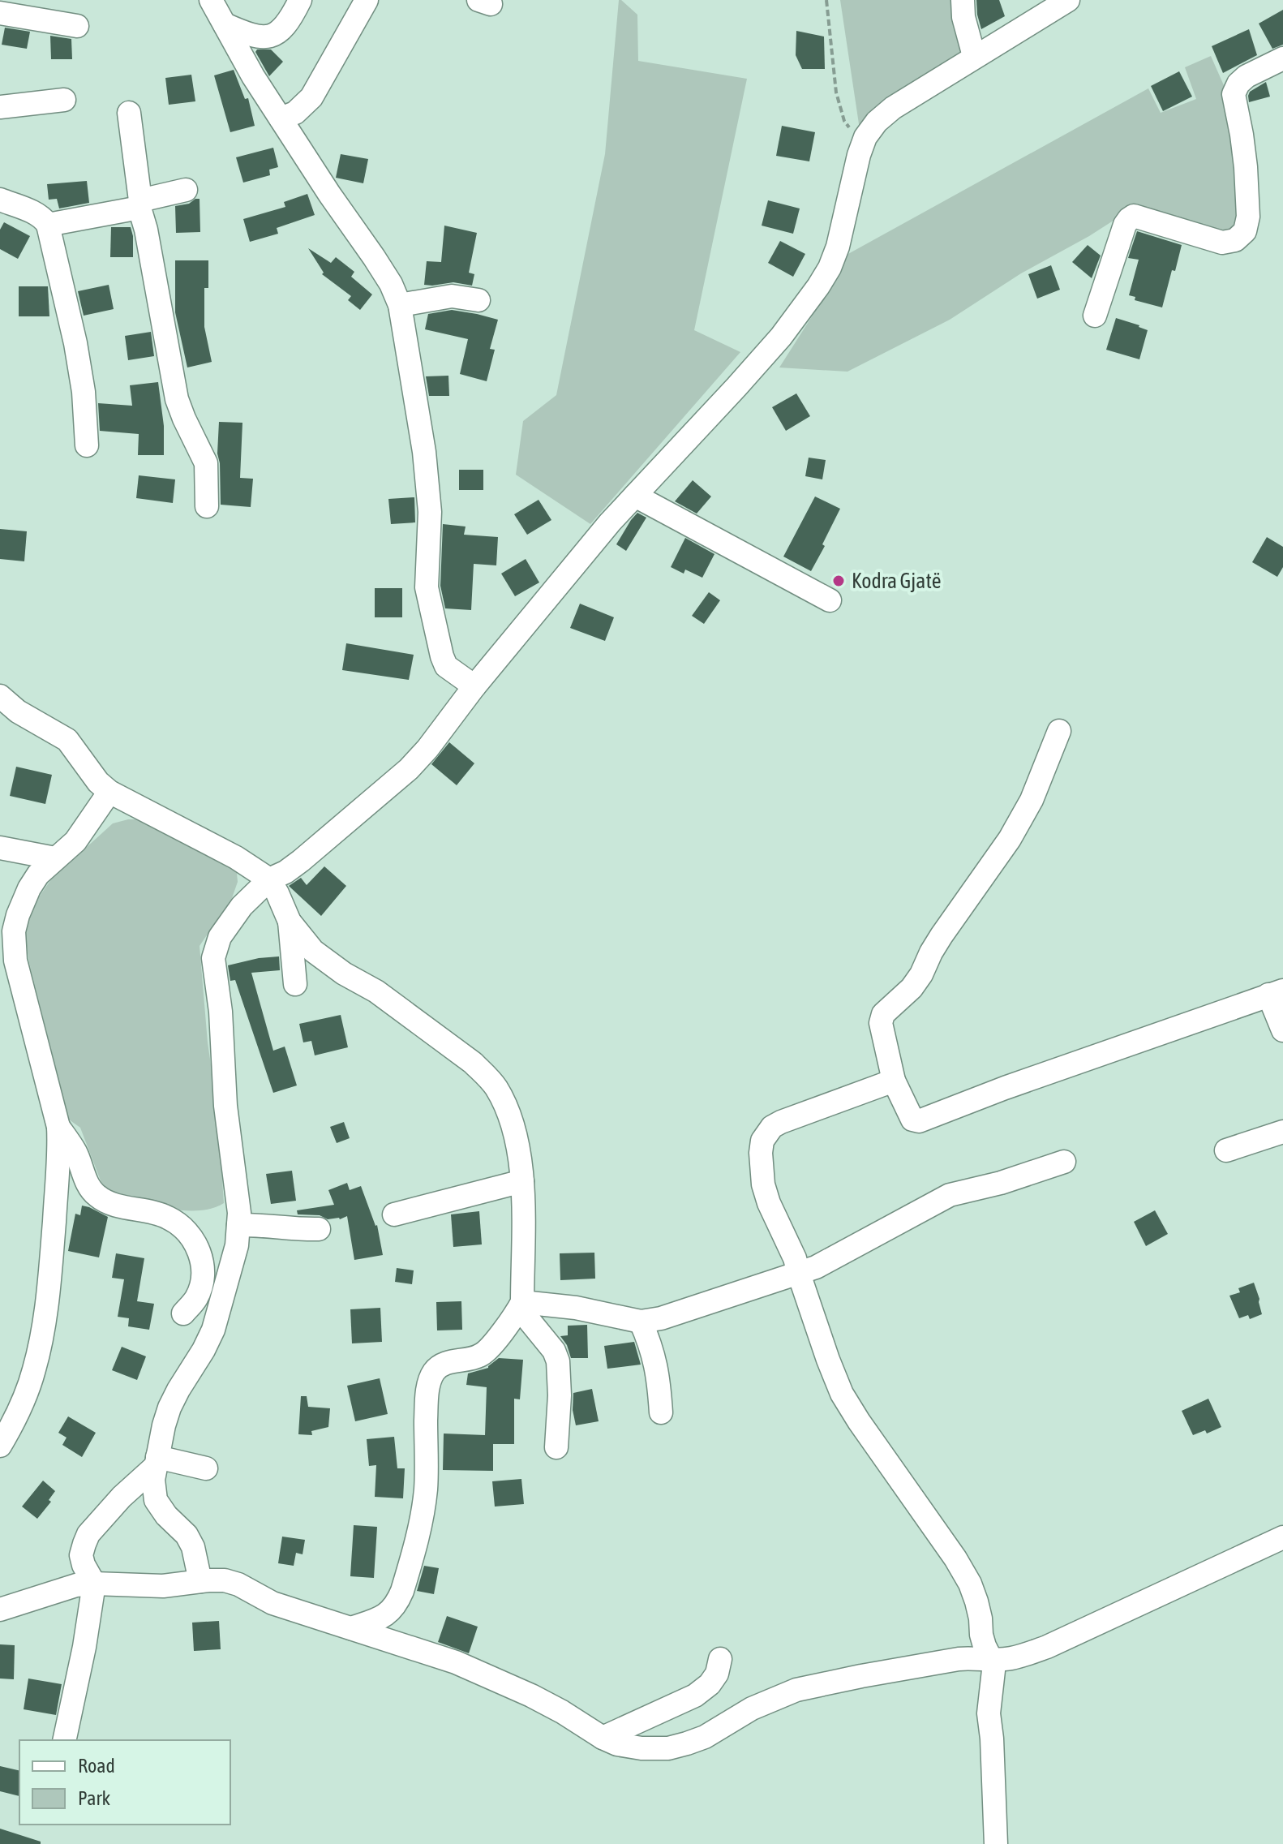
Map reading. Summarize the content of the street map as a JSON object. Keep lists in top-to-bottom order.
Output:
{
  "places": ["Kodra Gjatë"],
  "legend": ["Road", "Park"]
}
